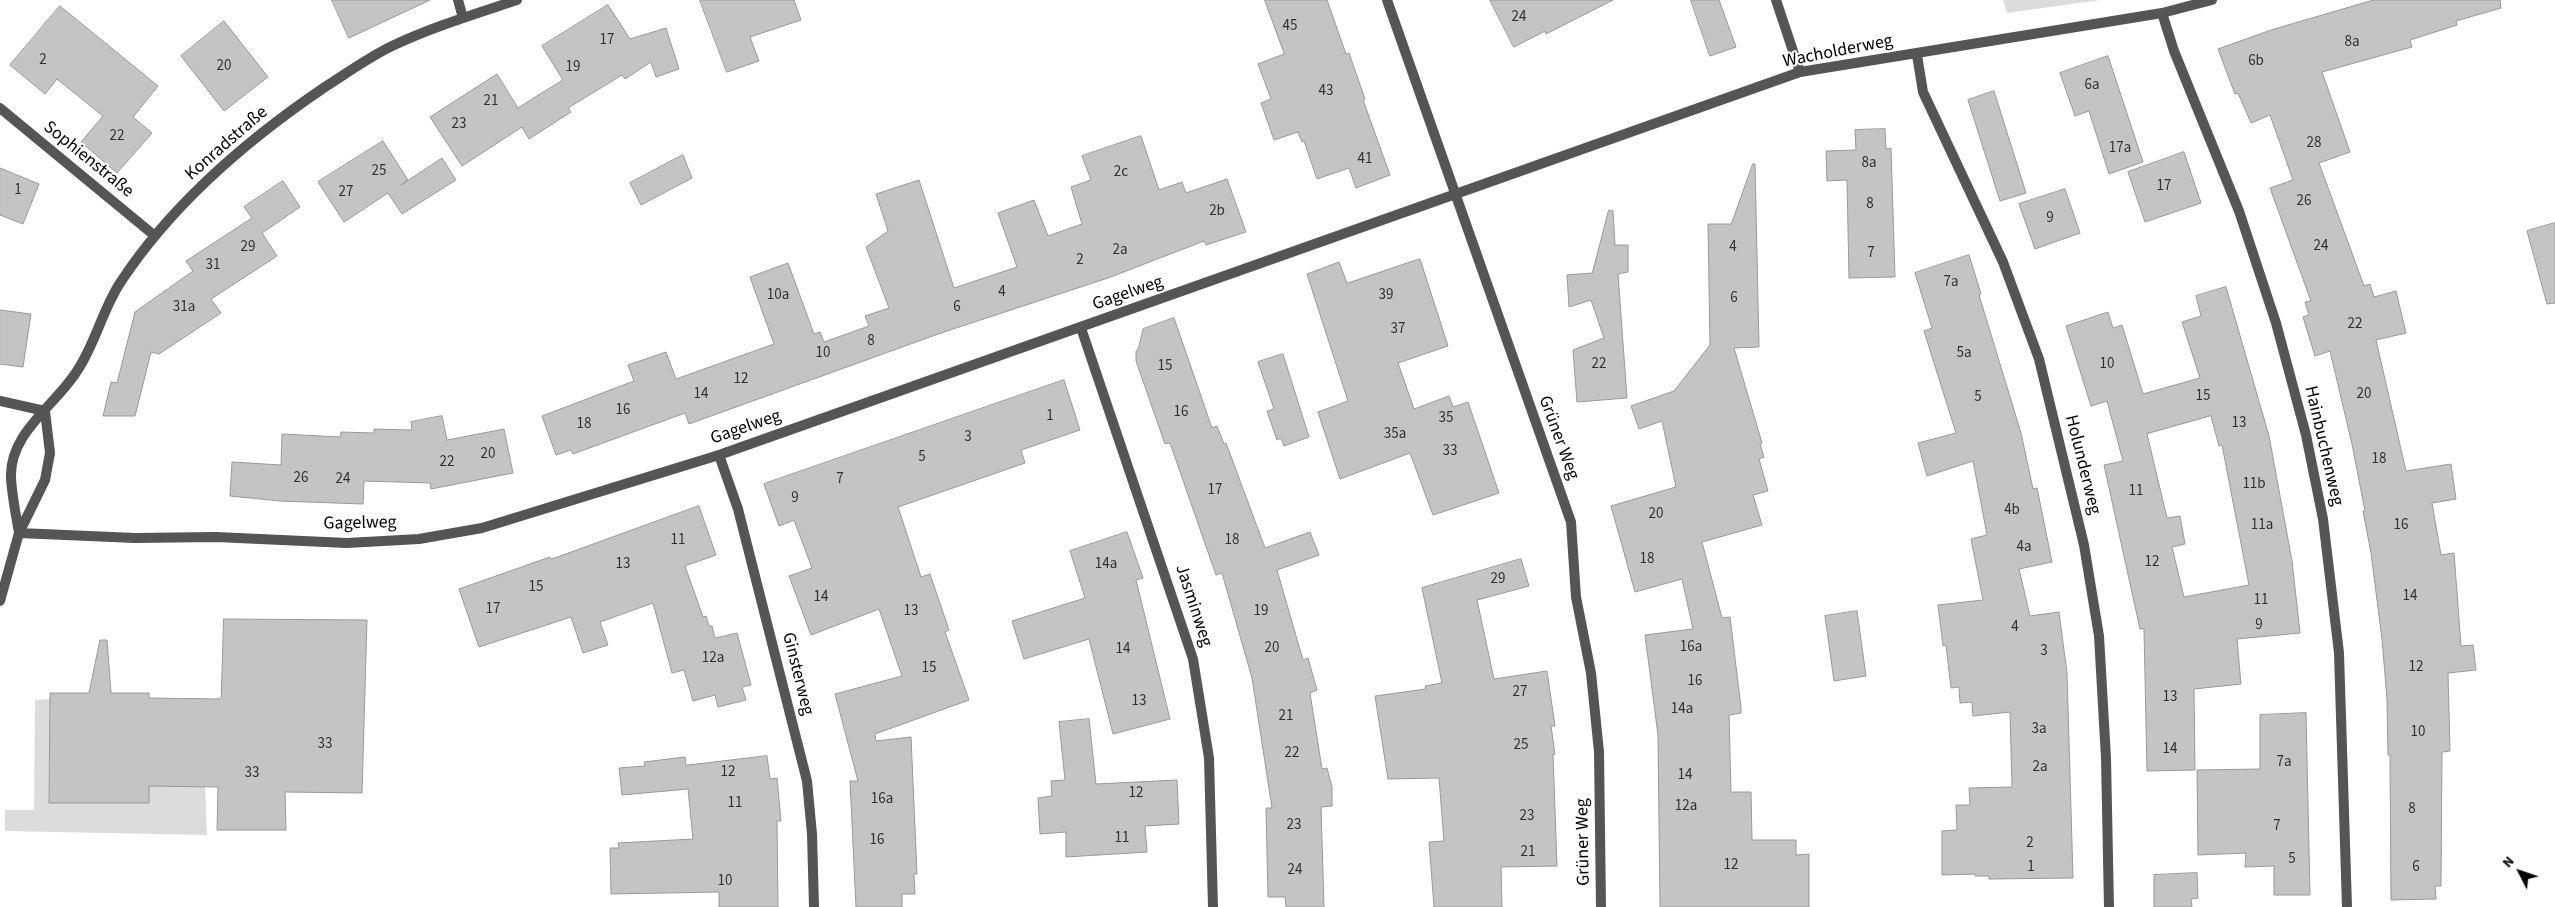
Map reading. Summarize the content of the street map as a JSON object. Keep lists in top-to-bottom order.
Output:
{
  "streets": {
    "street": [
      "Wacholderweg",
      "Konradstraße",
      "Sophienstraße",
      "Gagelweg",
      "Grüner Weg",
      "Hainbuchenweg",
      "Holunderweg",
      "Jasminweg",
      "Ginsterweg"
    ]
  },
  "crossings": [
    ["Wacholderweg", "Gagelweg"],
    ["Wacholderweg", "Grüner Weg"],
    ["Wacholderweg", "Hainbuchenweg"],
    ["Wacholderweg", "Holunderweg"],
    ["Konradstraße", "Sophienstraße"],
    ["Konradstraße", "Gagelweg"],
    ["Gagelweg", "Grüner Weg"],
    ["Gagelweg", "Jasminweg"],
    ["Gagelweg", "Ginsterweg"]
  ],
  "house_numbers": [
    "24",
    "45",
    "17",
    "8a",
    "2",
    "6b",
    "20",
    "19",
    "6a",
    "43",
    "21",
    "23",
    "22",
    "28",
    "17a",
    "41",
    "8a",
    "25",
    "2c",
    "17",
    "1",
    "27",
    "26",
    "8",
    "2b",
    "9",
    "24",
    "29",
    "4",
    "2a",
    "7",
    "2",
    "31",
    "7a",
    "4",
    "10a",
    "39",
    "6",
    "31a",
    "6",
    "22",
    "37",
    "8",
    "10",
    "5a",
    "22",
    "10",
    "15",
    "12",
    "14",
    "20",
    "15",
    "5",
    "16",
    "16",
    "1",
    "35",
    "13",
    "18",
    "35a",
    "3",
    "33",
    "20",
    "5",
    "18",
    "22",
    "26",
    "24",
    "7",
    "11b",
    "17",
    "11",
    "9",
    "4b",
    "20",
    "11a",
    "16",
    "11",
    "18",
    "4a",
    "18",
    "12",
    "13",
    "14a",
    "29",
    "15",
    "14",
    "14",
    "11",
    "17",
    "13",
    "19",
    "9",
    "4",
    "16a",
    "20",
    "14",
    "3",
    "12a",
    "12",
    "15",
    "16",
    "27",
    "13",
    "13",
    "14a",
    "21",
    "3a",
    "10",
    "33",
    "25",
    "14",
    "22",
    "7a",
    "2a",
    "12",
    "33",
    "14",
    "12",
    "16a",
    "11",
    "12a",
    "8",
    "23",
    "23",
    "7",
    "11",
    "16",
    "2",
    "21",
    "5",
    "12",
    "1",
    "6",
    "24",
    "10"
  ],
  "north": "top left"
}
